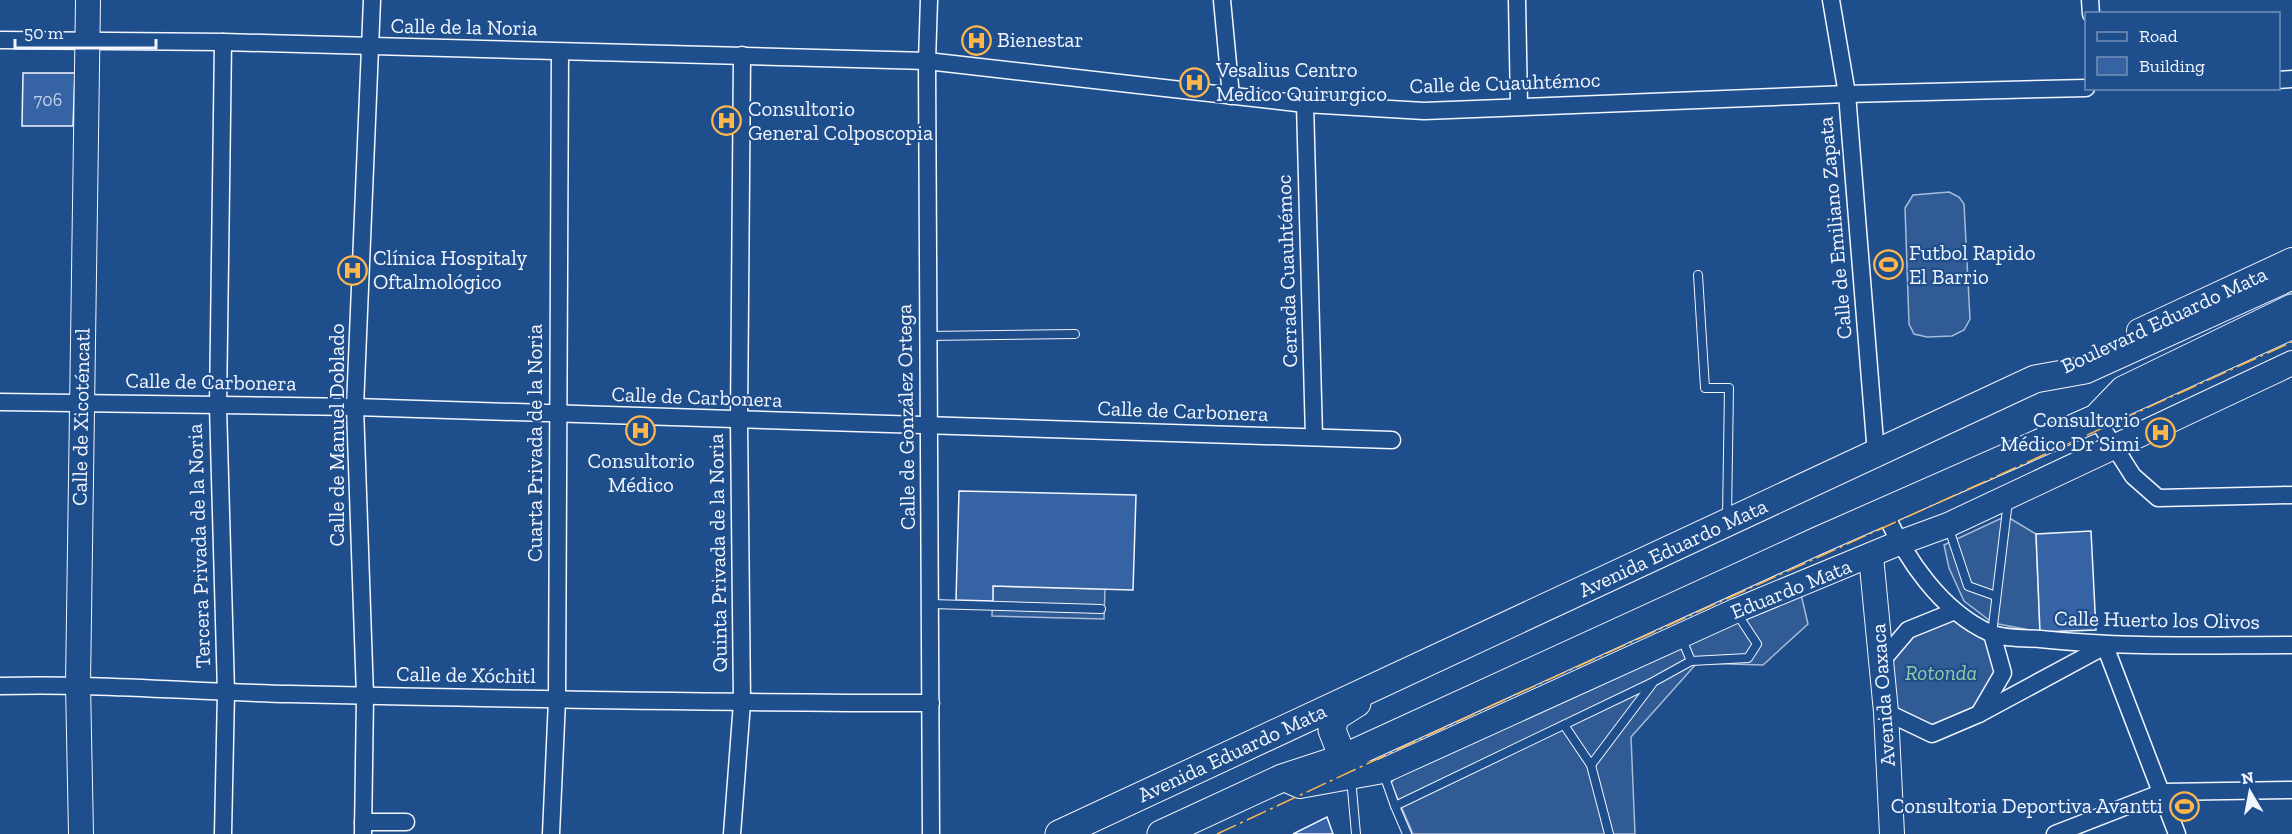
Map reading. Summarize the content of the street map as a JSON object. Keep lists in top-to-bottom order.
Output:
{
  "streets": {
    "main road": ["Avenida Eduardo Mata"],
    "street": [
      "Calle de la Noria",
      "Calle de Cuauhtémoc",
      "Calle de Emiliano Zapata",
      "Cerrada Cuauhtémoc",
      "Boulevard Eduardo Mata",
      "Calle de Carbonera",
      "Calle de Xicoténcatl",
      "Calle de González Ortega",
      "Calle de Manuel Doblado",
      "Cuarta Privada de la Noria",
      "Tercera Privada de la Noria",
      "Quinta Privada de la Noria",
      "Eduardo Mata",
      "Calle Huerto los Olivos",
      "Calle de Xóchitl",
      "Avenida Oaxaca"
    ]
  },
  "crossings": [
    ["Calle de la Noria", "Calle de Cuauhtémoc"],
    ["Calle de la Noria", "Calle de Xicoténcatl"],
    ["Calle de la Noria", "Calle de González Ortega"],
    ["Calle de la Noria", "Calle de Manuel Doblado"],
    ["Calle de la Noria", "Cuarta Privada de la Noria"],
    ["Calle de la Noria", "Tercera Privada de la Noria"],
    ["Calle de la Noria", "Quinta Privada de la Noria"],
    ["Calle de Cuauhtémoc", "Calle de Emiliano Zapata"],
    ["Calle de Cuauhtémoc", "Cerrada Cuauhtémoc"],
    ["Calle de Cuauhtémoc", "Calle de González Ortega"],
    ["Calle de Emiliano Zapata", "Avenida Eduardo Mata"],
    ["Cerrada Cuauhtémoc", "Calle de Carbonera"],
    ["Boulevard Eduardo Mata", "Avenida Eduardo Mata"],
    ["Calle de Carbonera", "Calle de Xicoténcatl"],
    ["Calle de Carbonera", "Calle de González Ortega"],
    ["Calle de Carbonera", "Calle de Manuel Doblado"],
    ["Calle de Carbonera", "Cuarta Privada de la Noria"],
    ["Calle de Carbonera", "Tercera Privada de la Noria"],
    ["Calle de Carbonera", "Quinta Privada de la Noria"],
    ["Calle de Xicoténcatl", "Calle de Xóchitl"],
    ["Calle de González Ortega", "Calle de Xóchitl"],
    ["Calle de Manuel Doblado", "Calle de Xóchitl"],
    ["Cuarta Privada de la Noria", "Calle de Xóchitl"],
    ["Tercera Privada de la Noria", "Calle de Xóchitl"],
    ["Avenida Eduardo Mata", "Eduardo Mata"],
    ["Avenida Eduardo Mata", "Calle Huerto los Olivos"],
    ["Quinta Privada de la Noria", "Calle de Xóchitl"],
    ["Eduardo Mata", "Calle Huerto los Olivos"],
    ["Eduardo Mata", "Avenida Oaxaca"],
    ["Calle Huerto los Olivos", "Avenida Oaxaca"]
  ],
  "parks": ["Rotonda"],
  "places": {
    "hospital": [
      "Bienestar",
      "Vesalius Centro Medico Quirurgico",
      "Consultorio General Colposcopia",
      "Clínica Hospitaly Oftalmológico",
      "Consultorio Médico",
      "Consultorio Médico Dr Simi"
    ],
    "sports": ["Futbol Rapido El Barrio", "Consultoria Deportiva Avantti"]
  },
  "house_numbers": ["706"],
  "legend": ["Road", "Building"],
  "scale_bar": "50 m",
  "north": "top"
}
